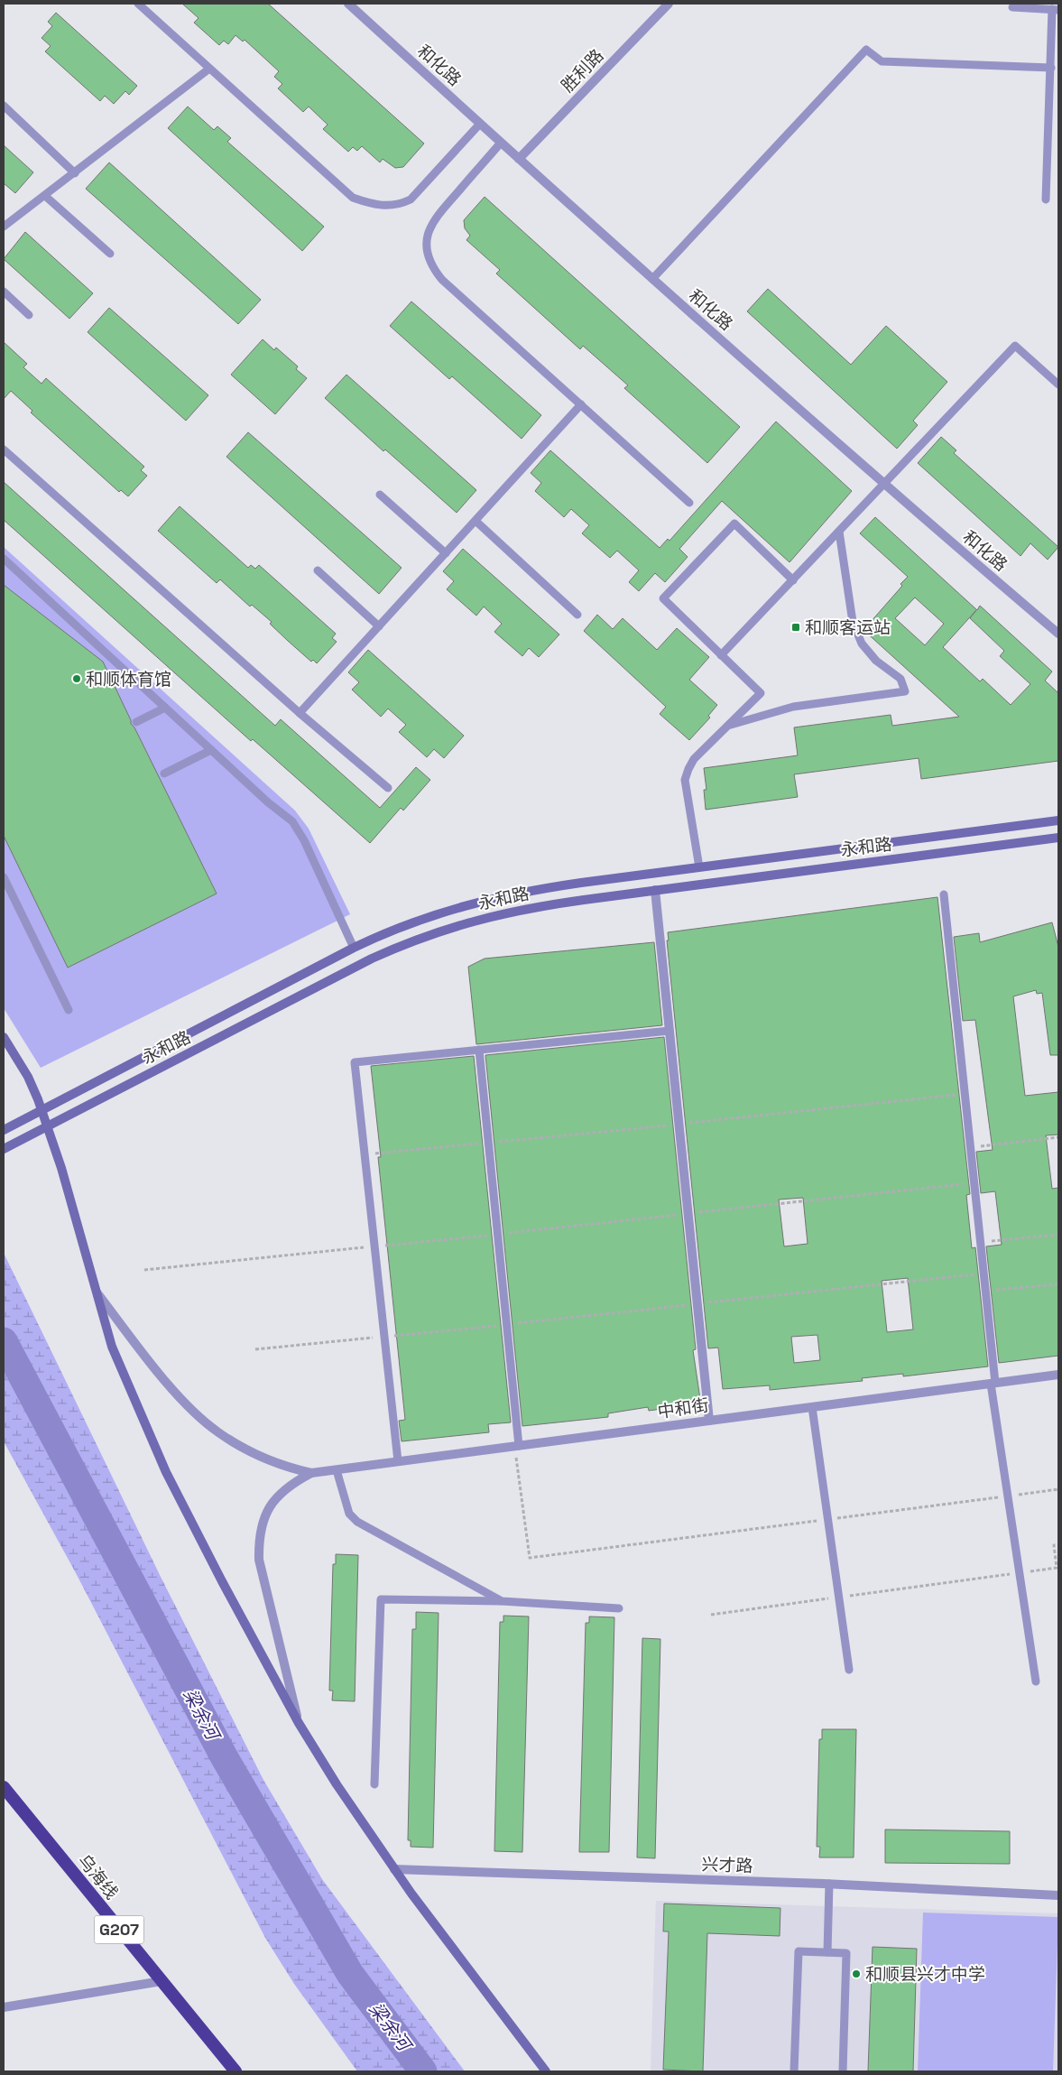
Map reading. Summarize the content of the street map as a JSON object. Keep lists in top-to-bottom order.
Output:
{
  "streets": {
    "highway": ["乌海线", "G207"],
    "main road": ["永和路"],
    "street": [
      "和化路",
      "胜利路",
      "中和街",
      "兴才路"
    ]
  },
  "crossings": [
    ["和化路", "胜利路"]
  ],
  "water": ["梁余河"],
  "places": {
    "transit": ["和顺客运站"],
    "other": ["和顺体育馆", "和顺县兴才中学"]
  }
}
